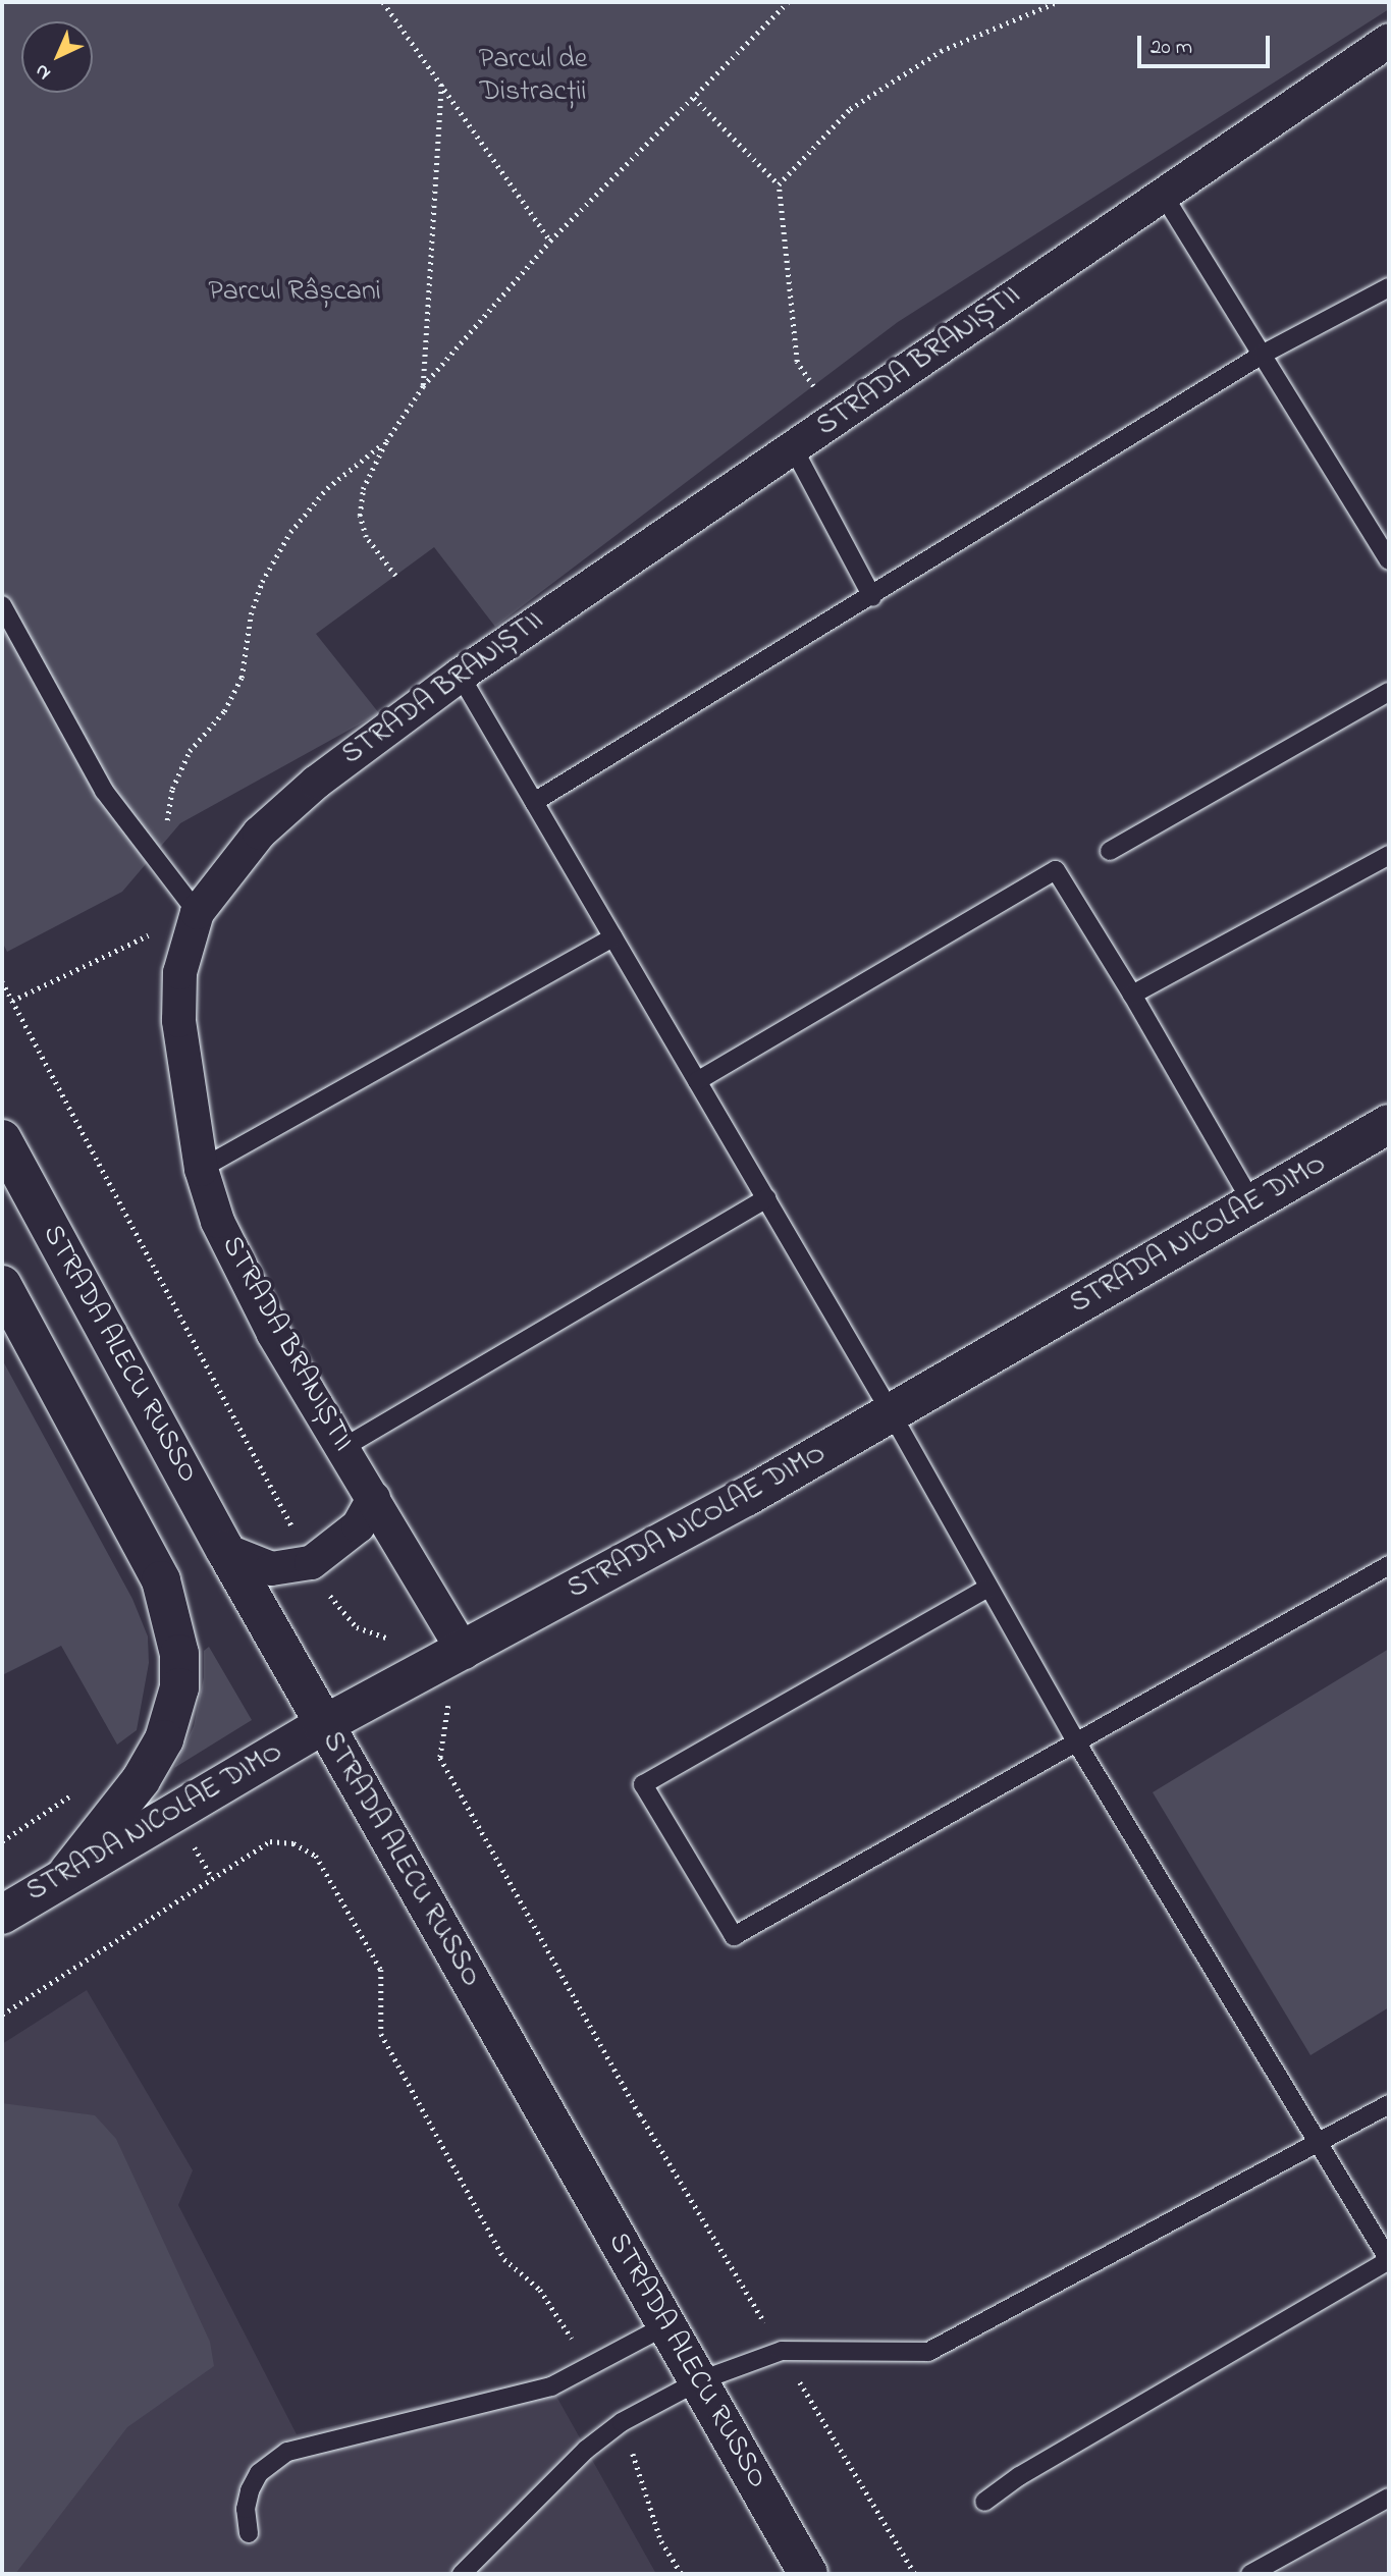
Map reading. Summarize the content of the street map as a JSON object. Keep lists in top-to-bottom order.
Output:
{
  "streets": {
    "main road": ["STRADA NICOLAE DIMO", "STRADA ALECU RUSSO"],
    "street": ["STRADA BRANIȘTII"]
  },
  "crossings": [
    ["STRADA BRANIȘTII", "STRADA NICOLAE DIMO"],
    ["STRADA NICOLAE DIMO", "STRADA ALECU RUSSO"]
  ],
  "parks": ["Parcul de Distracții", "Parcul Râșcani"],
  "scale_bar": "20 m",
  "north": "bottom left"
}
